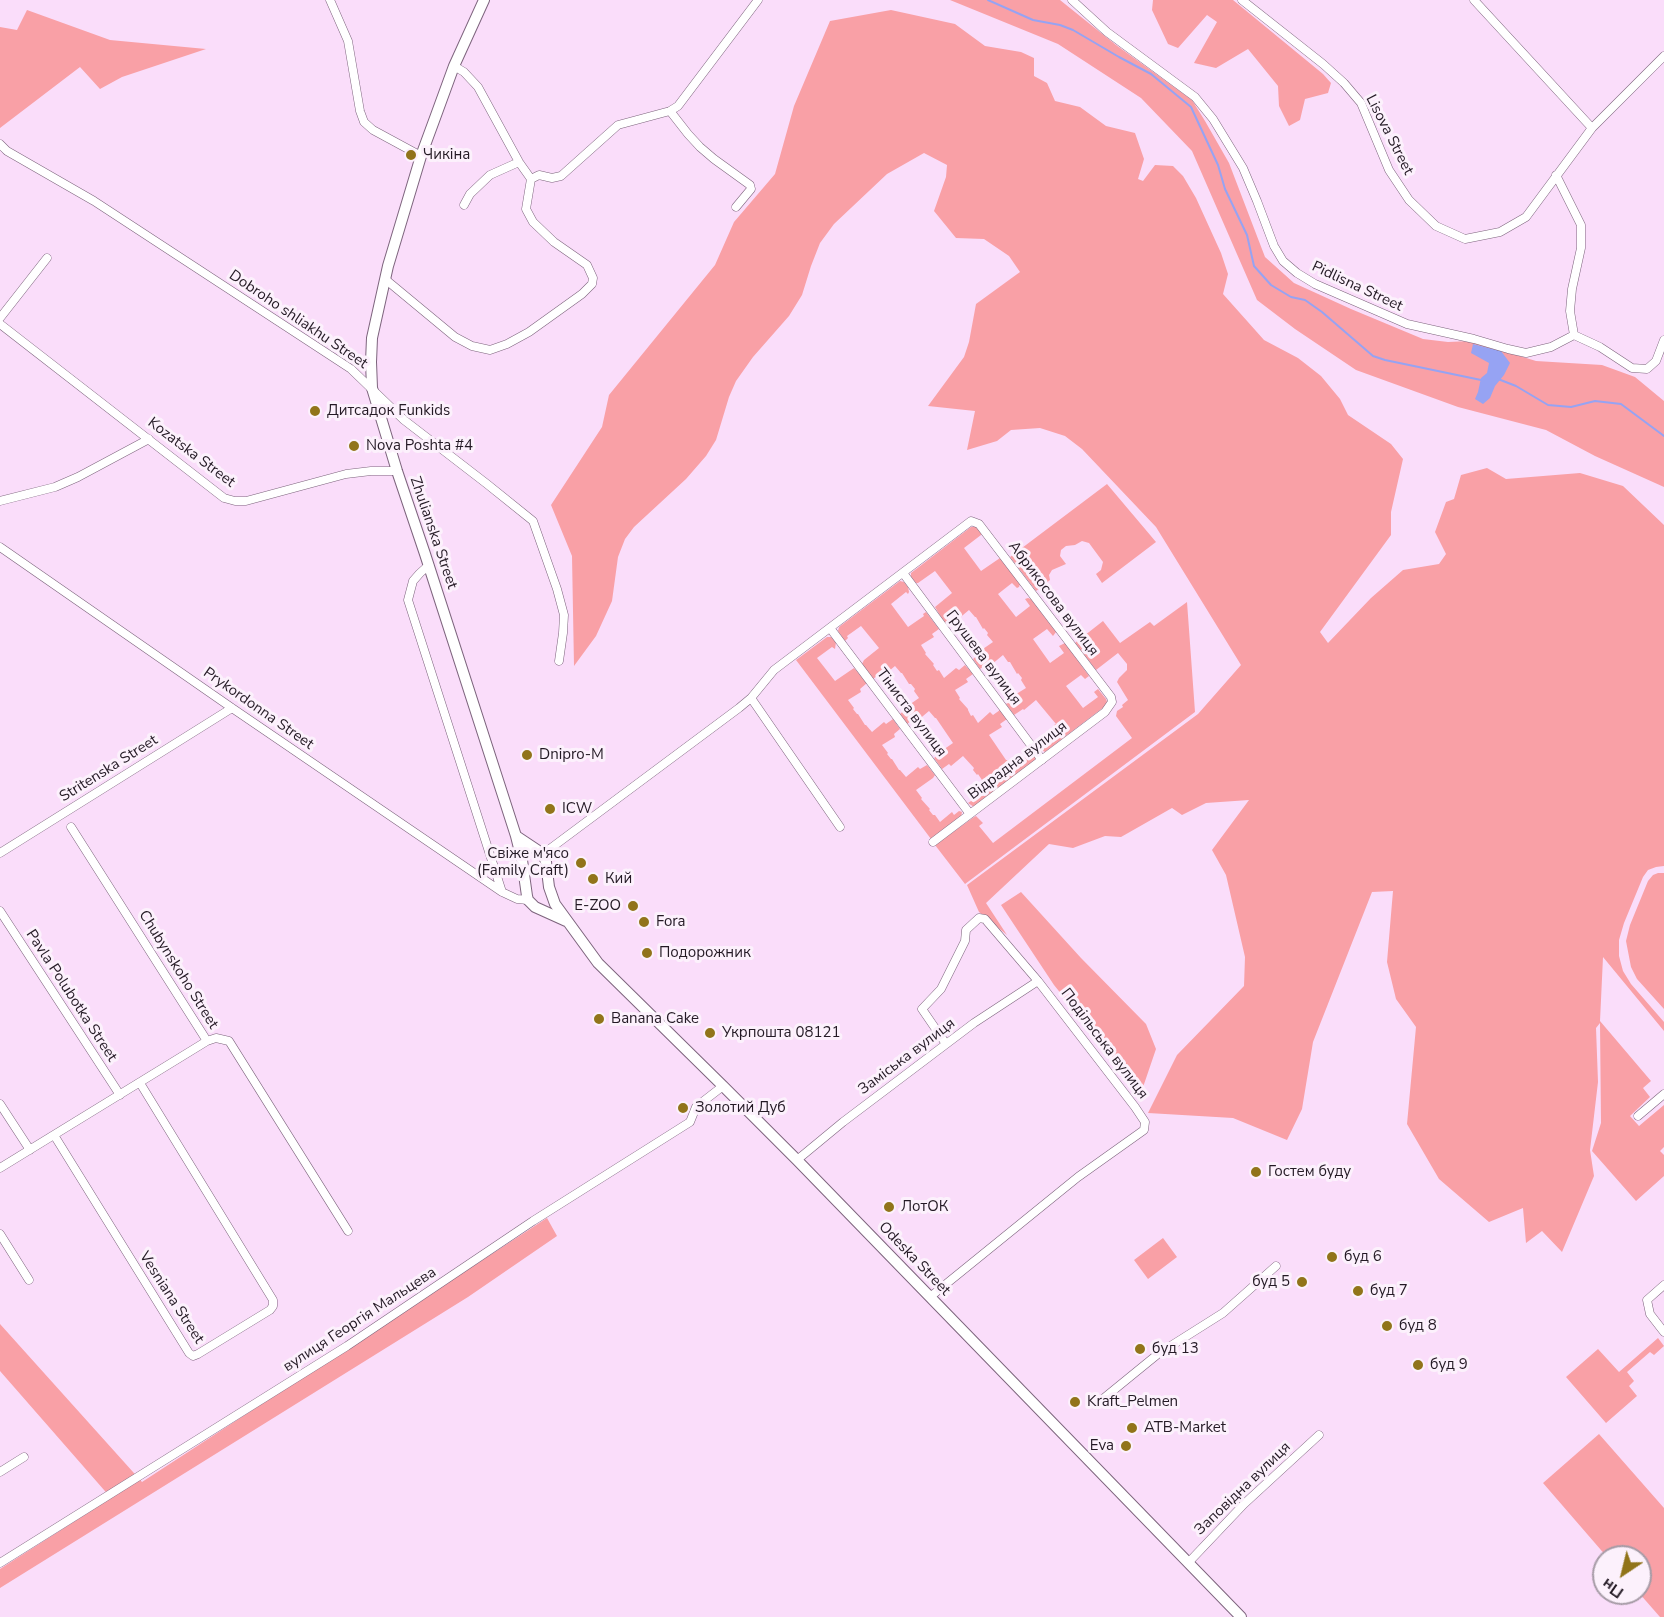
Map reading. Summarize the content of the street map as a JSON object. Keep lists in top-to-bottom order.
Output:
{
  "streets": {
    "street": [
      "Lisova Street",
      "Pidlisna Street",
      "Dobroho shliakhu Street",
      "Kozatska Street",
      "Zhulianska Street",
      "Абрикосова вулиця",
      "Грушева вулиця",
      "Prykordonna Street",
      "Тіниста вулиця",
      "Відрадна вулиця",
      "Stritenska Street",
      "Chubynskoho Street",
      "Pavla Polubotka Street",
      "Подільська вулиця",
      "Заміська вулиця",
      "Odeska Street",
      "Vesniana Street",
      "вулиця Георгія Мальцева",
      "Заповідна вулиця"
    ]
  },
  "crossings": [
    ["Dobroho shliakhu Street", "Zhulianska Street"],
    ["Kozatska Street", "Zhulianska Street"],
    ["Zhulianska Street", "Prykordonna Street"],
    ["Абрикосова вулиця", "Грушева вулиця"],
    ["Абрикосова вулиця", "Відрадна вулиця"],
    ["Грушева вулиця", "Відрадна вулиця"],
    ["Prykordonna Street", "Stritenska Street"],
    ["Тіниста вулиця", "Відрадна вулиця"],
    ["Подільська вулиця", "Заміська вулиця"],
    ["Подільська вулиця", "Odeska Street"],
    ["Заміська вулиця", "Odeska Street"],
    ["Odeska Street", "вулиця Георгія Мальцева"],
    ["Odeska Street", "Заповідна вулиця"]
  ],
  "places": [
    "Чикіна",
    "Дитсадок Funkids",
    "Nova Poshta #4",
    "Dnipro-M",
    "ICW",
    "Свіже м'ясо (Family Craft)",
    "Кий",
    "E-ZOO",
    "Fora",
    "Подорожник",
    "Banana Cake",
    "Укрпошта 08121",
    "Золотий Дуб",
    "Гостем буду",
    "ЛотОК",
    "буд 6",
    "буд 5",
    "буд 7",
    "буд 8",
    "буд 13",
    "буд 9",
    "Kraft_Pelmen",
    "ATB-Market",
    "Eva"
  ],
  "north": "bottom left"
}
